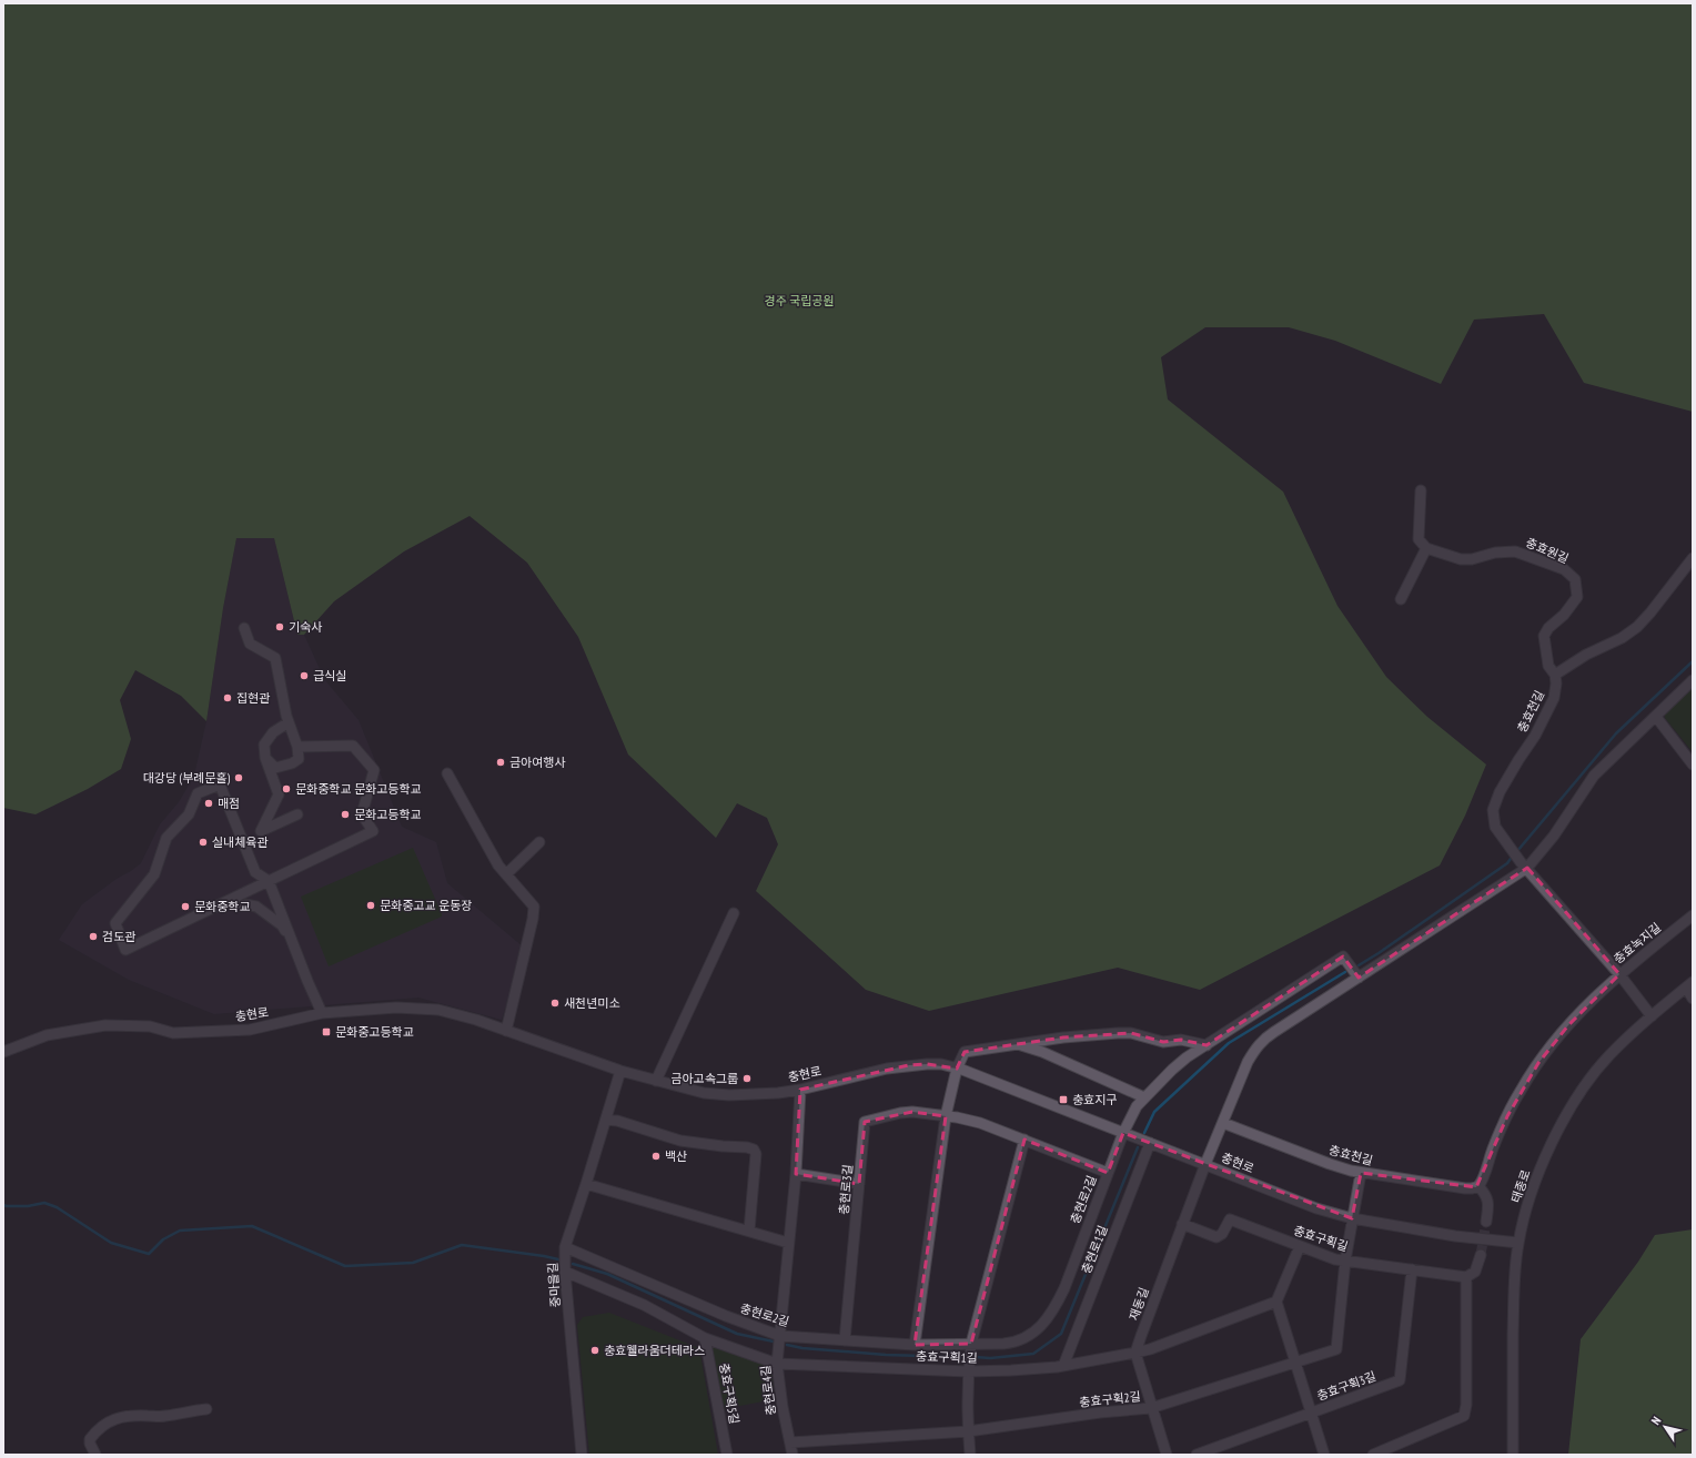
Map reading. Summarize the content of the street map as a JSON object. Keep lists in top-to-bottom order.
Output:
{
  "streets": {
    "street": [
      "충효원길",
      "충효천길",
      "충효녹지길",
      "충현로",
      "태종로",
      "충현로3길",
      "충현로2길",
      "충효구획길",
      "충현로1길",
      "중마을길",
      "재동길",
      "충효구획1길",
      "충효구획3길",
      "충현로4길",
      "충효구획5길",
      "충효구획2길"
    ]
  },
  "crossings": [
    ["충효원길", "충효천길"],
    ["충효천길", "충효녹지길"],
    ["충효녹지길", "태종로"],
    ["충현로", "태종로"],
    ["충현로", "충현로2길"],
    ["충현로", "충현로1길"],
    ["충현로", "중마을길"],
    ["충현로", "재동길"],
    ["충현로", "충현로4길"],
    ["충현로3길", "충현로2길"],
    ["충현로2길", "중마을길"],
    ["충현로2길", "충현로4길"],
    ["충효구획길", "재동길"],
    ["충효구획길", "충효구획3길"],
    ["충효구획길", "충효구획2길"],
    ["충현로1길", "충효구획1길"],
    ["중마을길", "충효구획1길"],
    ["재동길", "충효구획1길"],
    ["충효구획1길", "충현로4길"],
    ["충효구획1길", "충효구획5길"],
    ["충현로4길", "충효구획2길"]
  ],
  "parks": ["경주 국립공원"],
  "places": {
    "other": [
      "기숙사",
      "급식실",
      "집현관",
      "금아여행사",
      "대강당 (부례문홀)",
      "문화중학교 문화고등학교",
      "매점",
      "문화고등학교",
      "실내체육관",
      "문화중고교 운동장",
      "문화중학교",
      "검도관",
      "새천년미소",
      "금아고속그룹",
      "백산",
      "충효웰라움더테라스"
    ],
    "transit": ["문화중고등학교", "충효지구"]
  },
  "north": "top left"
}
